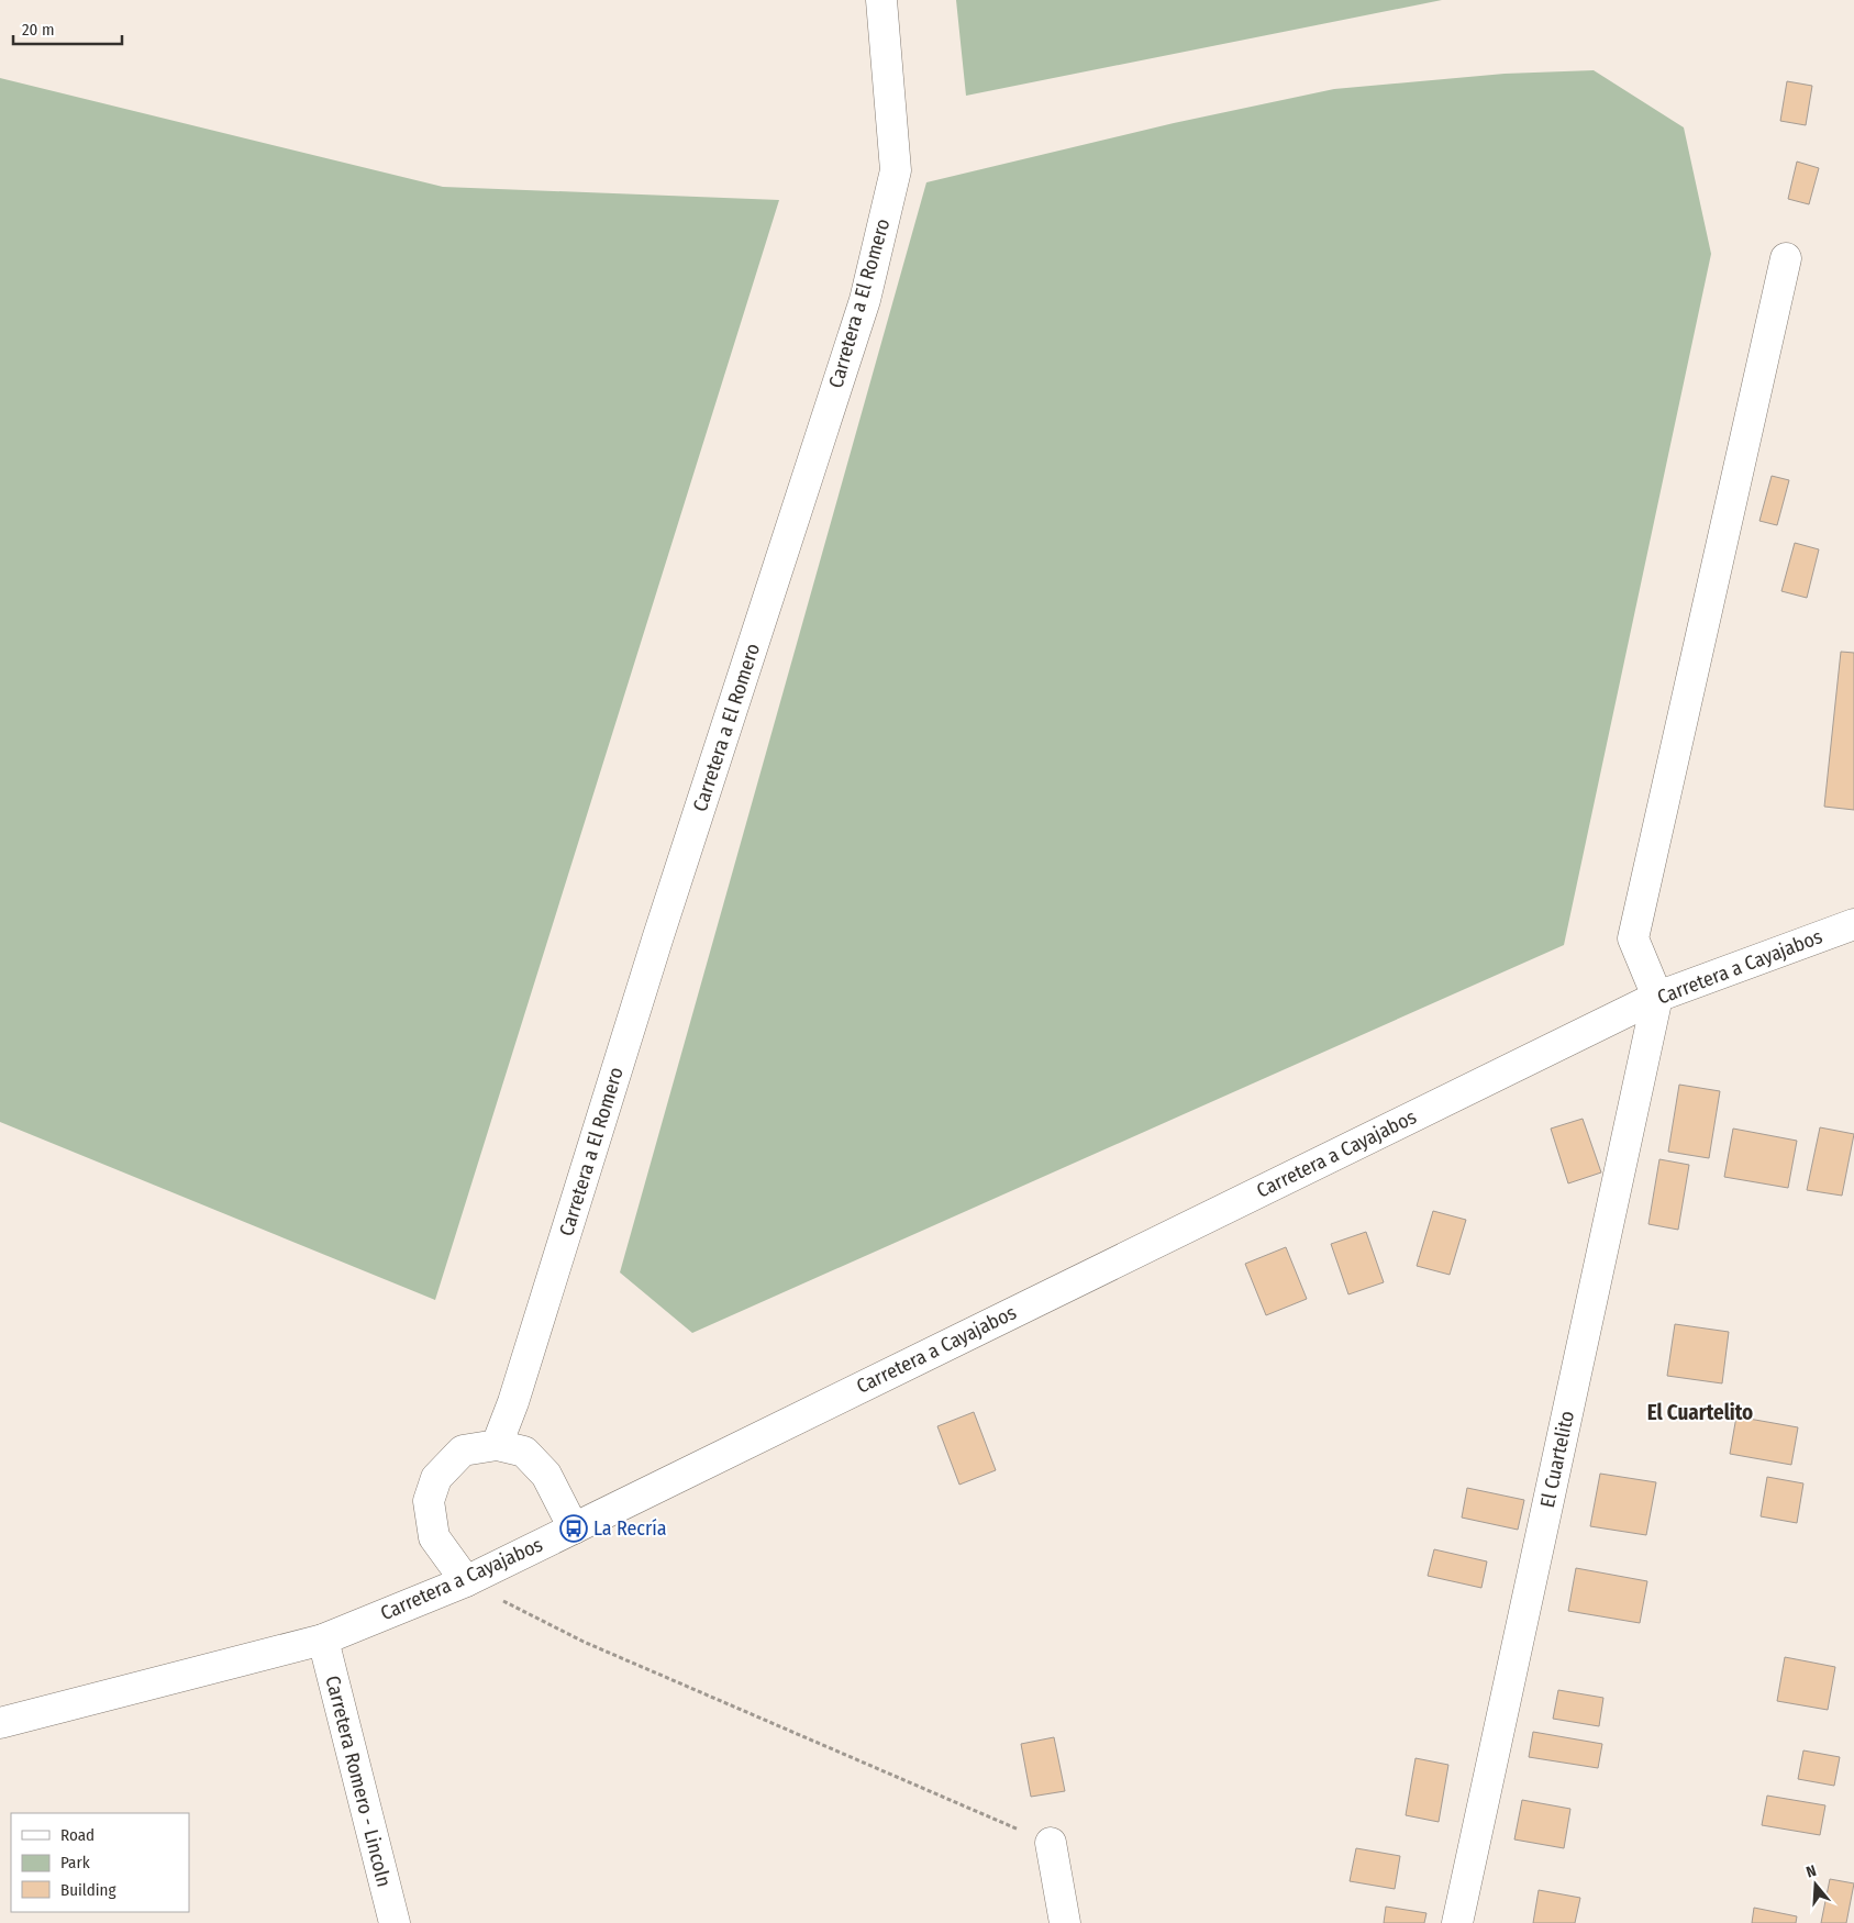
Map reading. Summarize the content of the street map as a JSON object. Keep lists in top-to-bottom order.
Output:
{
  "streets": {
    "street": [
      "Carretera a El Romero",
      "Carretera a Cayajabos",
      "El Cuartelito",
      "Carretera Romero - Lincoln"
    ]
  },
  "crossings": [
    ["Carretera a El Romero", "Carretera a Cayajabos"],
    ["Carretera a Cayajabos", "El Cuartelito"],
    ["Carretera a Cayajabos", "Carretera Romero - Lincoln"]
  ],
  "districts": ["El Cuartelito"],
  "places": {
    "bus stop": ["La Recría"]
  },
  "legend": ["Road", "Park", "Building"],
  "scale_bar": "20 m",
  "north": "top"
}
